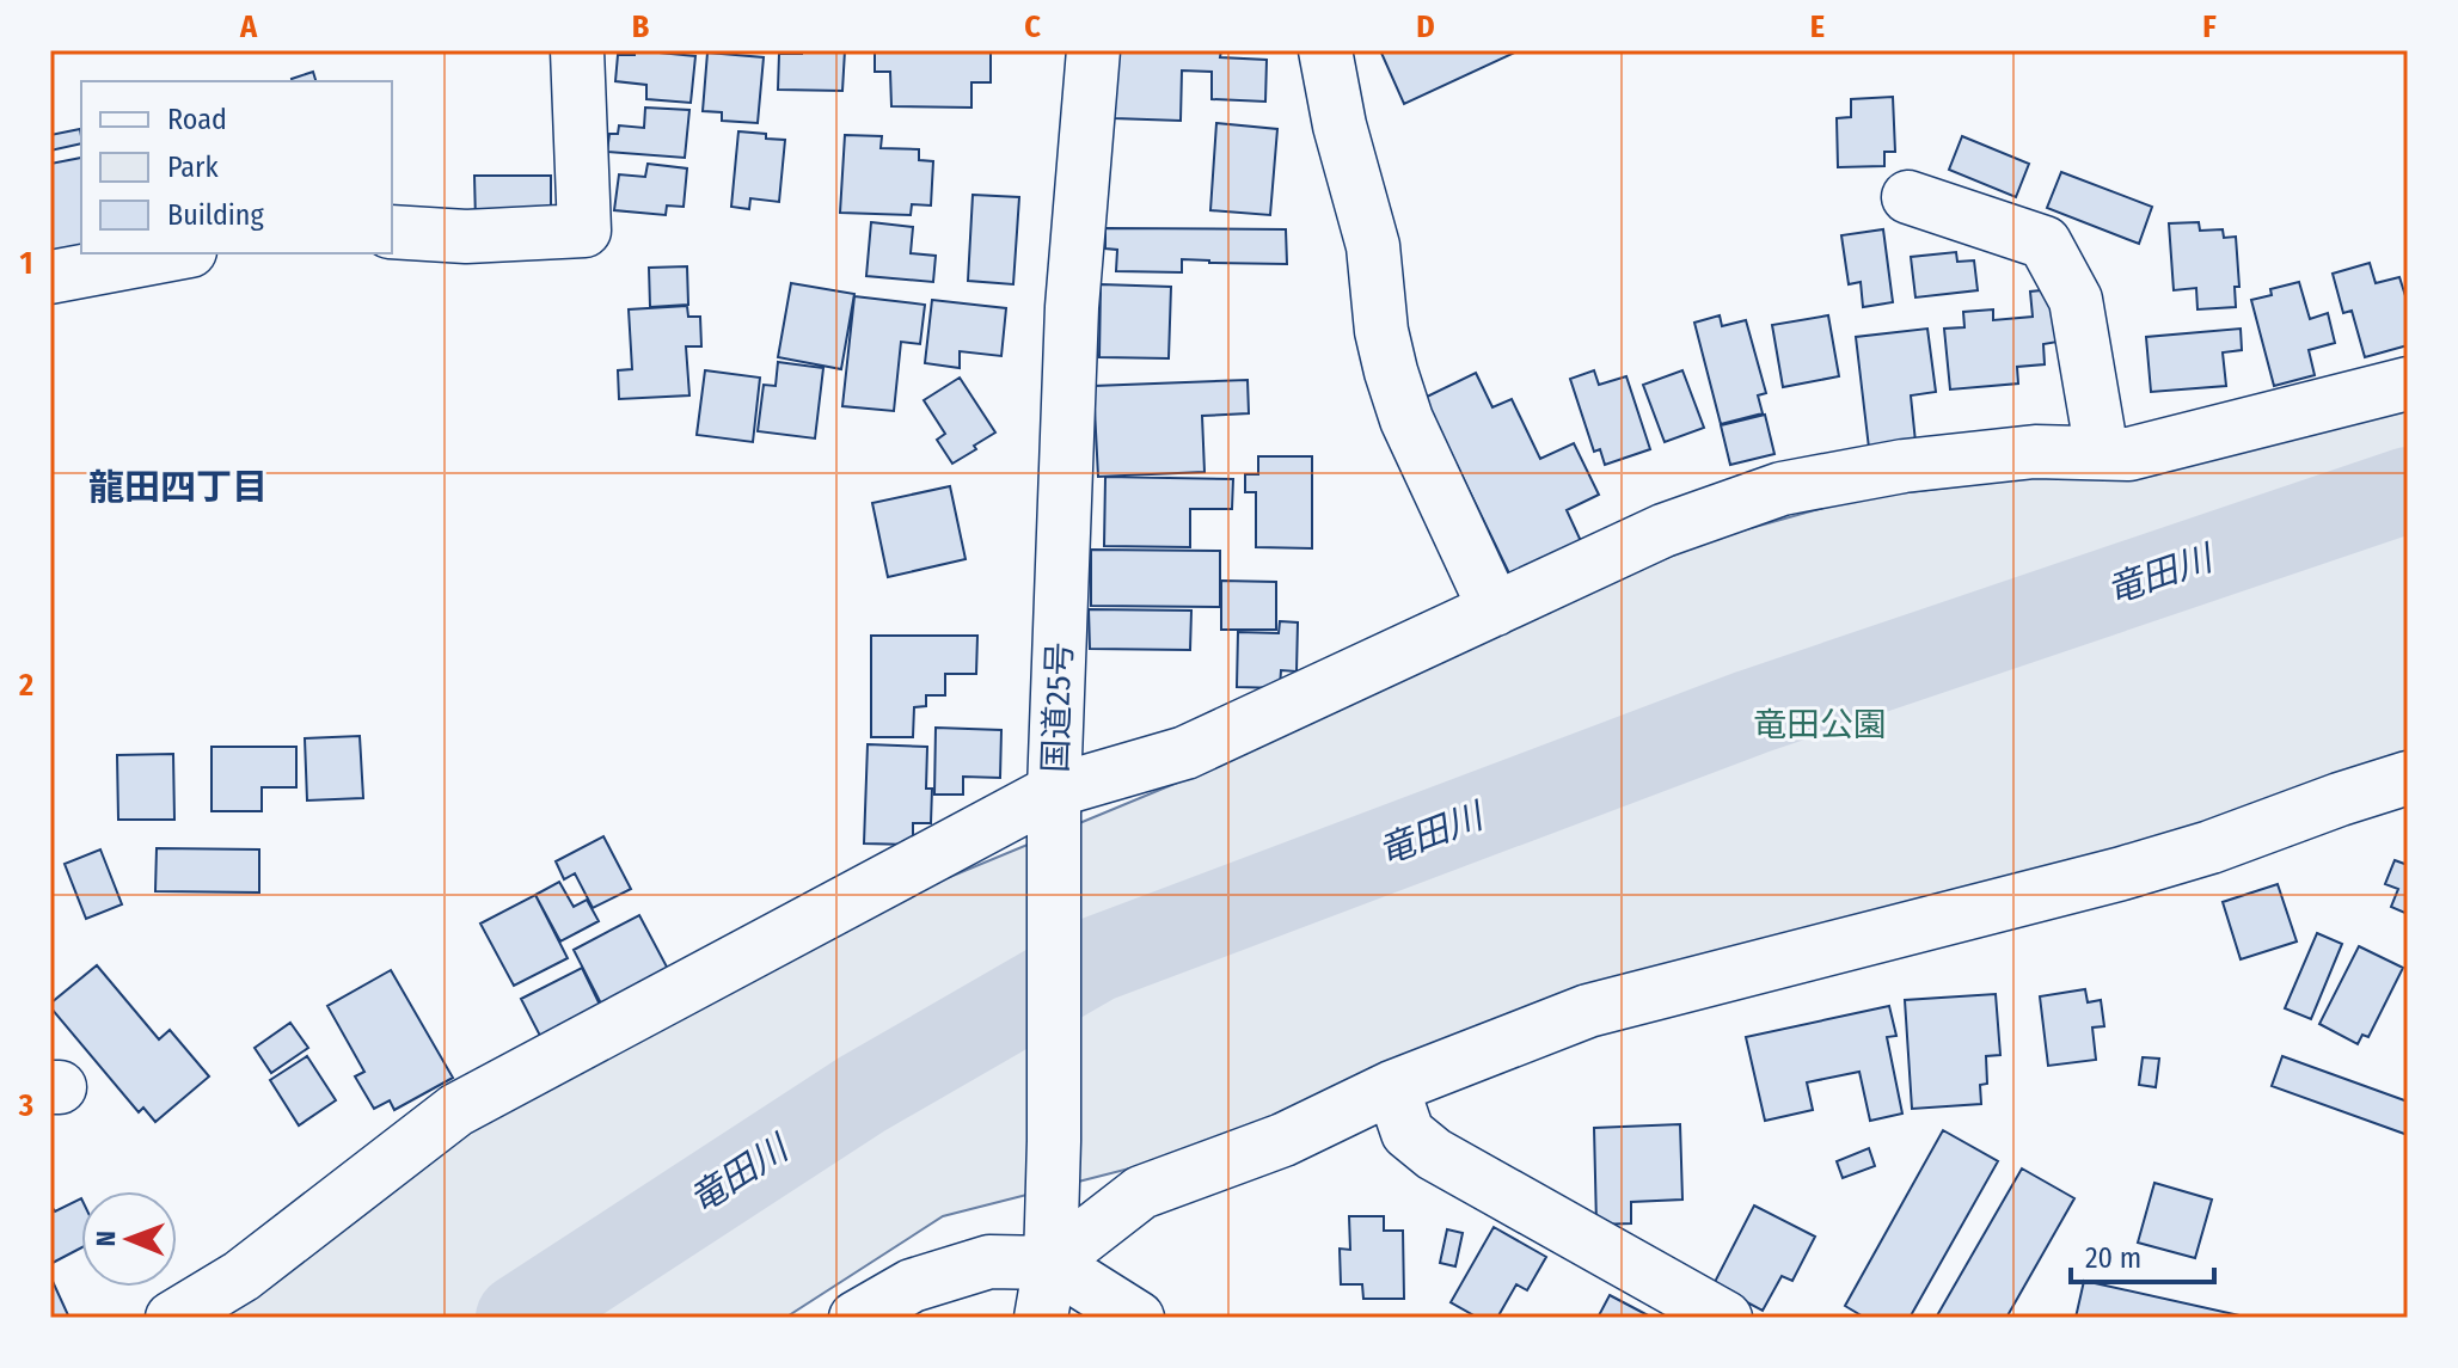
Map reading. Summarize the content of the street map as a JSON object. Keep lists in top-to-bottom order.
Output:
{
  "streets": {
    "main road": ["国道25号"]
  },
  "districts": ["龍田四丁目"],
  "water": ["竜田川"],
  "parks": ["竜田公園"],
  "legend": ["Road", "Park", "Building"],
  "scale_bar": "20 m",
  "north": "left",
  "grid": {
    "columns": [
      "A",
      "B",
      "C",
      "D",
      "E",
      "F"
    ],
    "rows": ["1", "2", "3"]
  }
}
